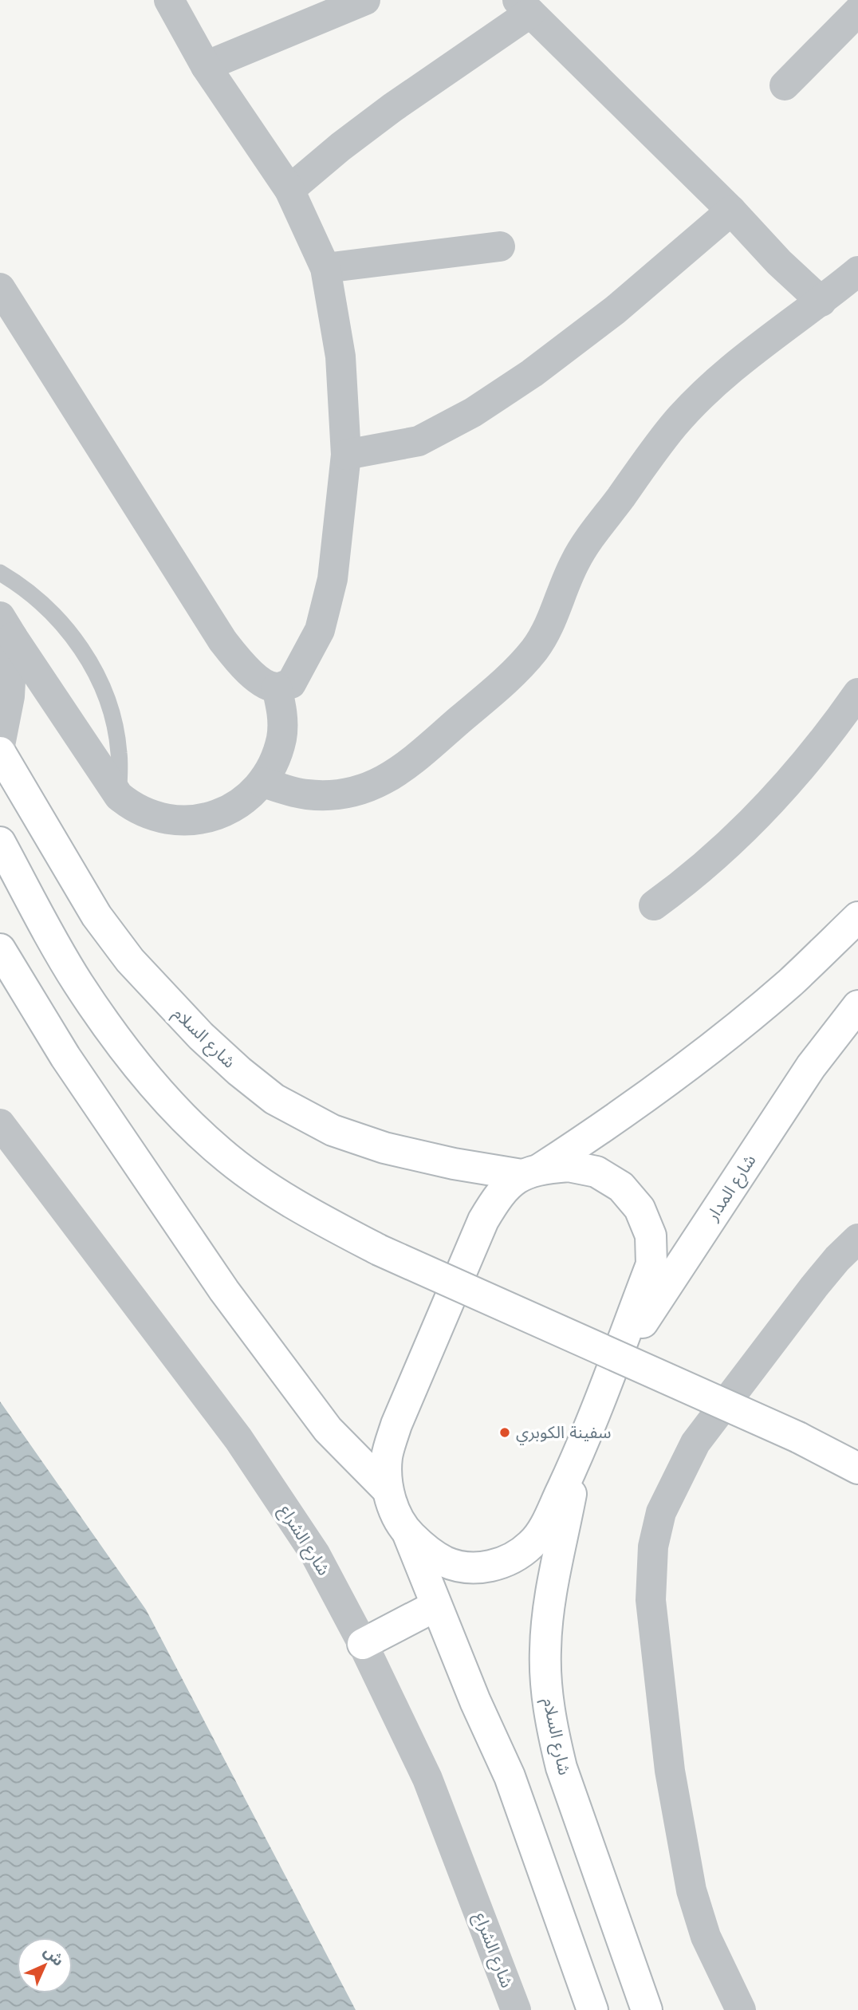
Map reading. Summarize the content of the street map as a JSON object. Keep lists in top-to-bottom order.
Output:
{
  "streets": {
    "main road": ["شارع السلام", "شارع المدار"],
    "street": ["شارع الشراع"]
  },
  "crossings": [
    ["شارع السلام", "شارع المدار"]
  ],
  "places": ["سفينة الكوبري"],
  "north": "top right"
}
